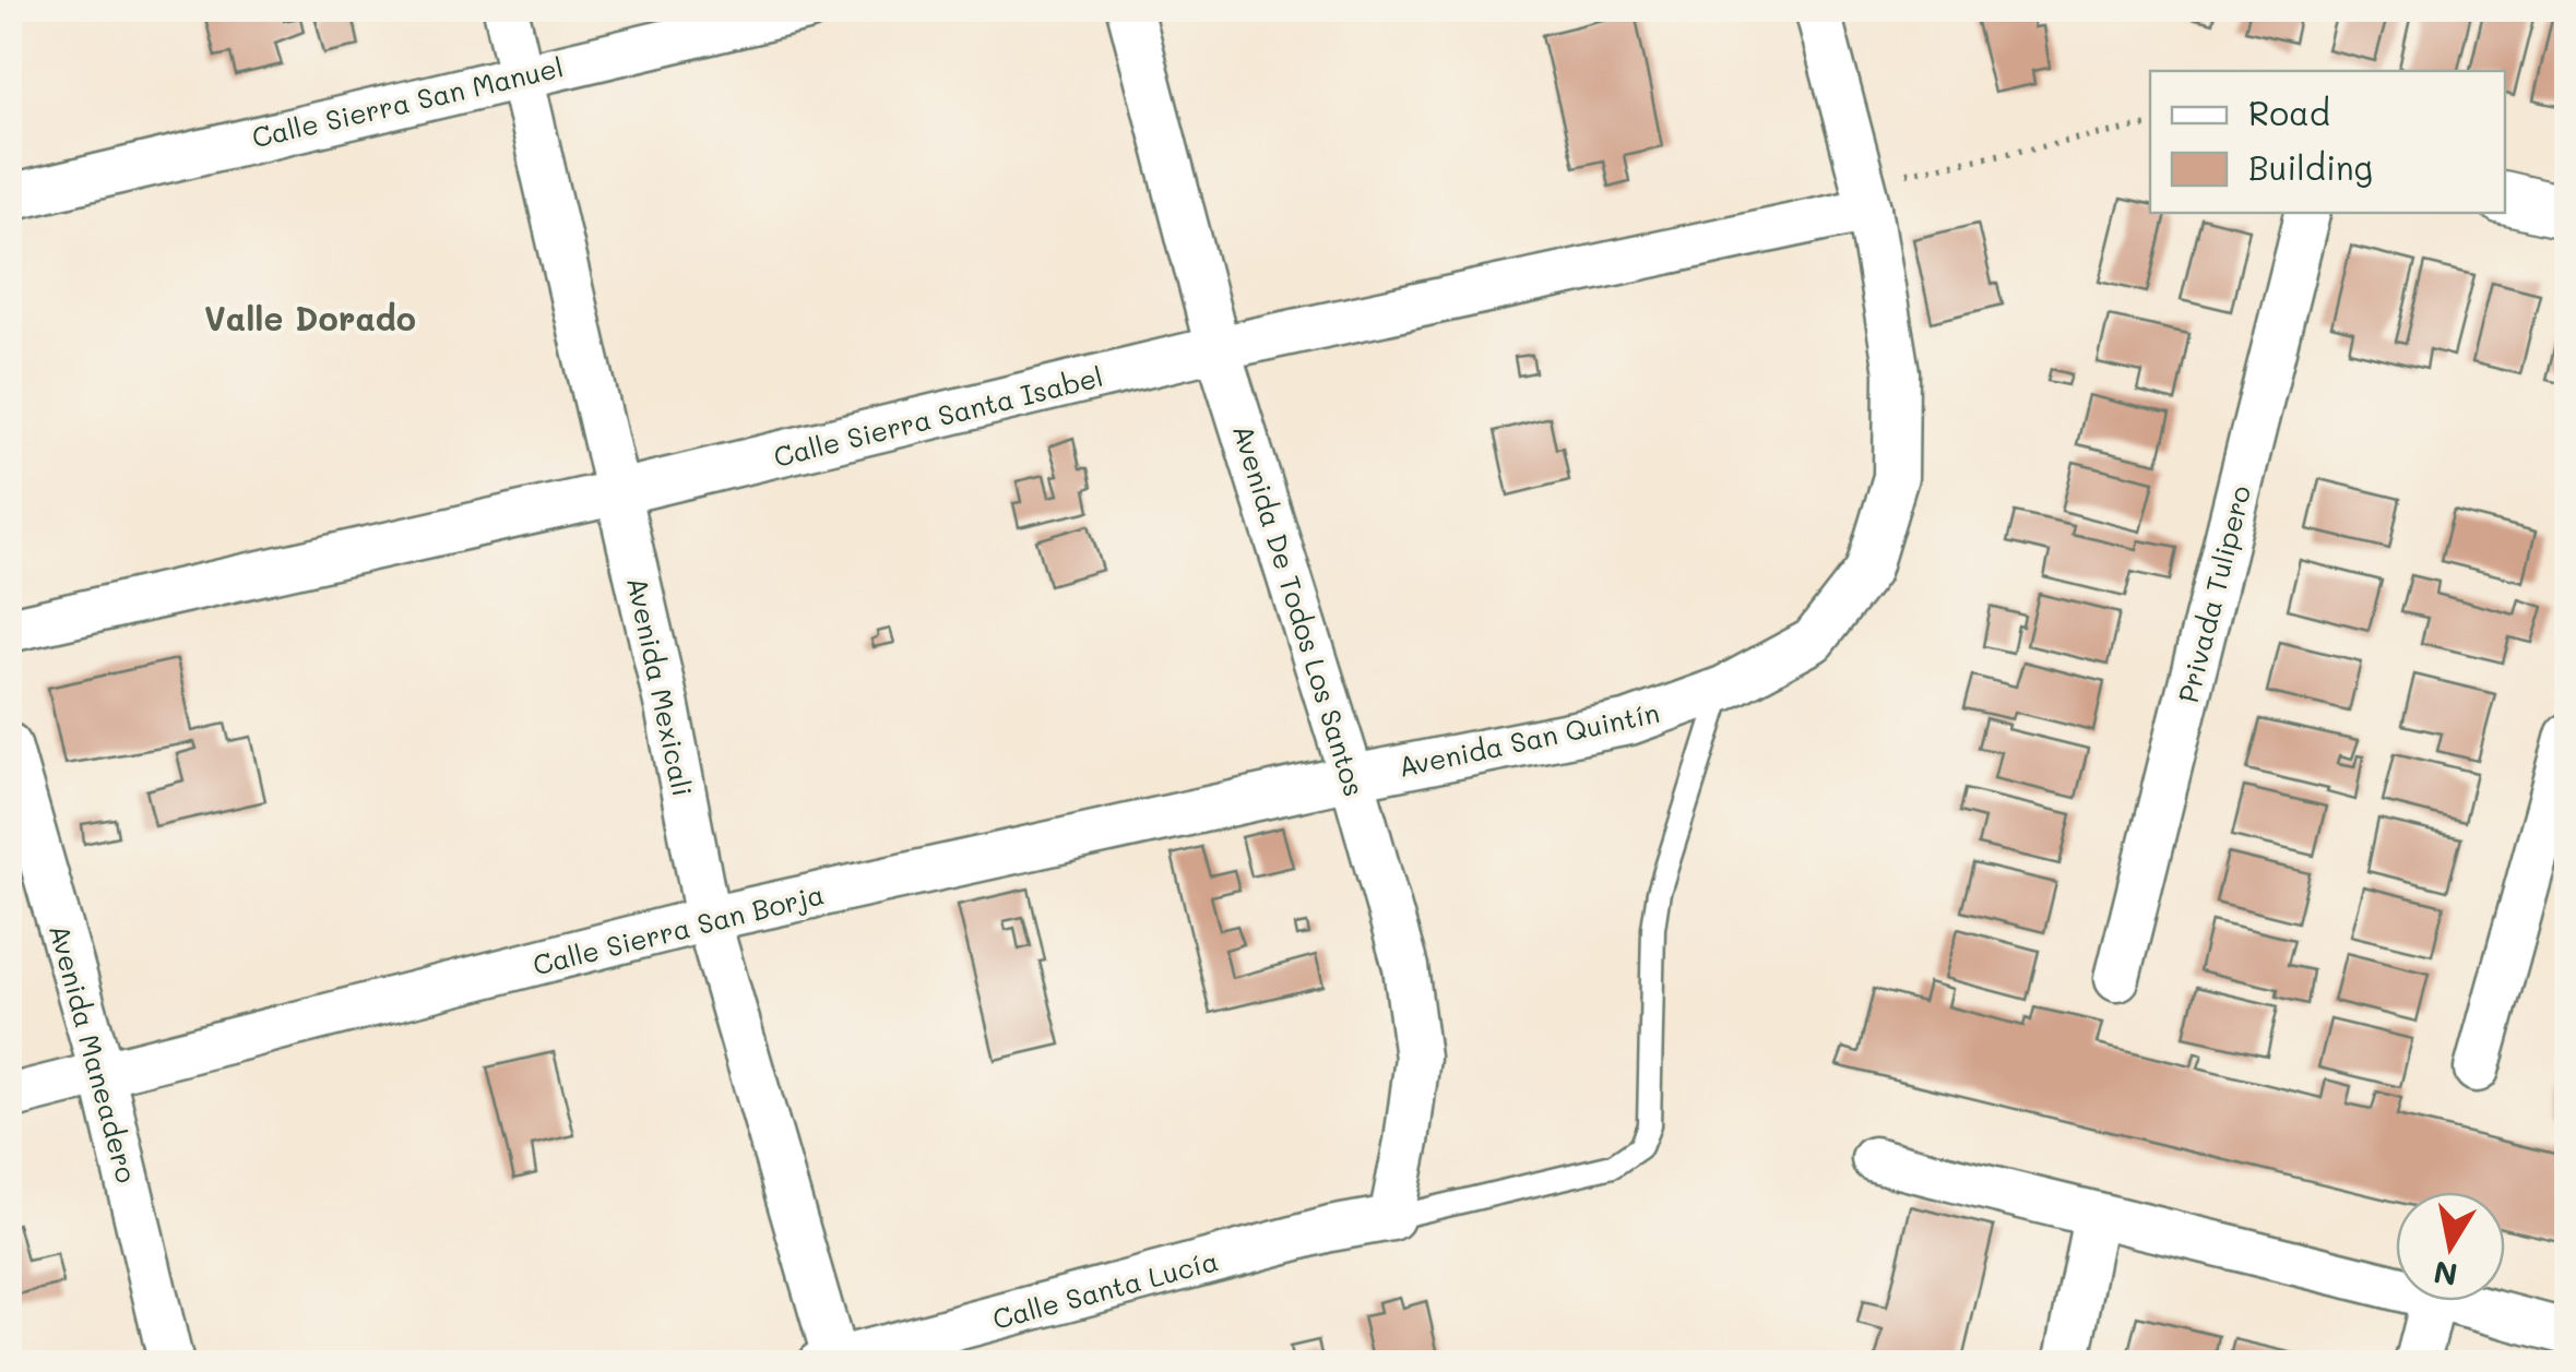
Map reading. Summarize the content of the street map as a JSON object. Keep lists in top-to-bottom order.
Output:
{
  "streets": {
    "street": [
      "Calle Sierra San Manuel",
      "Calle Sierra Santa Isabel",
      "Privada Tulipero",
      "Avenida De Todos Los Santos",
      "Avenida Mexicali",
      "Avenida San Quintín",
      "Calle Sierra San Borja",
      "Avenida Maneadero",
      "Calle Santa Lucía"
    ]
  },
  "crossings": [
    ["Calle Sierra San Manuel", "Avenida Mexicali"],
    ["Calle Sierra Santa Isabel", "Avenida De Todos Los Santos"],
    ["Calle Sierra Santa Isabel", "Avenida Mexicali"],
    ["Calle Sierra Santa Isabel", "Avenida San Quintín"],
    ["Avenida De Todos Los Santos", "Avenida San Quintín"],
    ["Avenida De Todos Los Santos", "Calle Sierra San Borja"],
    ["Avenida De Todos Los Santos", "Calle Santa Lucía"],
    ["Avenida Mexicali", "Calle Sierra San Borja"],
    ["Avenida Mexicali", "Calle Santa Lucía"],
    ["Avenida San Quintín", "Calle Sierra San Borja"],
    ["Calle Sierra San Borja", "Avenida Maneadero"]
  ],
  "districts": ["Valle Dorado"],
  "legend": ["Road", "Building"],
  "north": "bottom"
}
